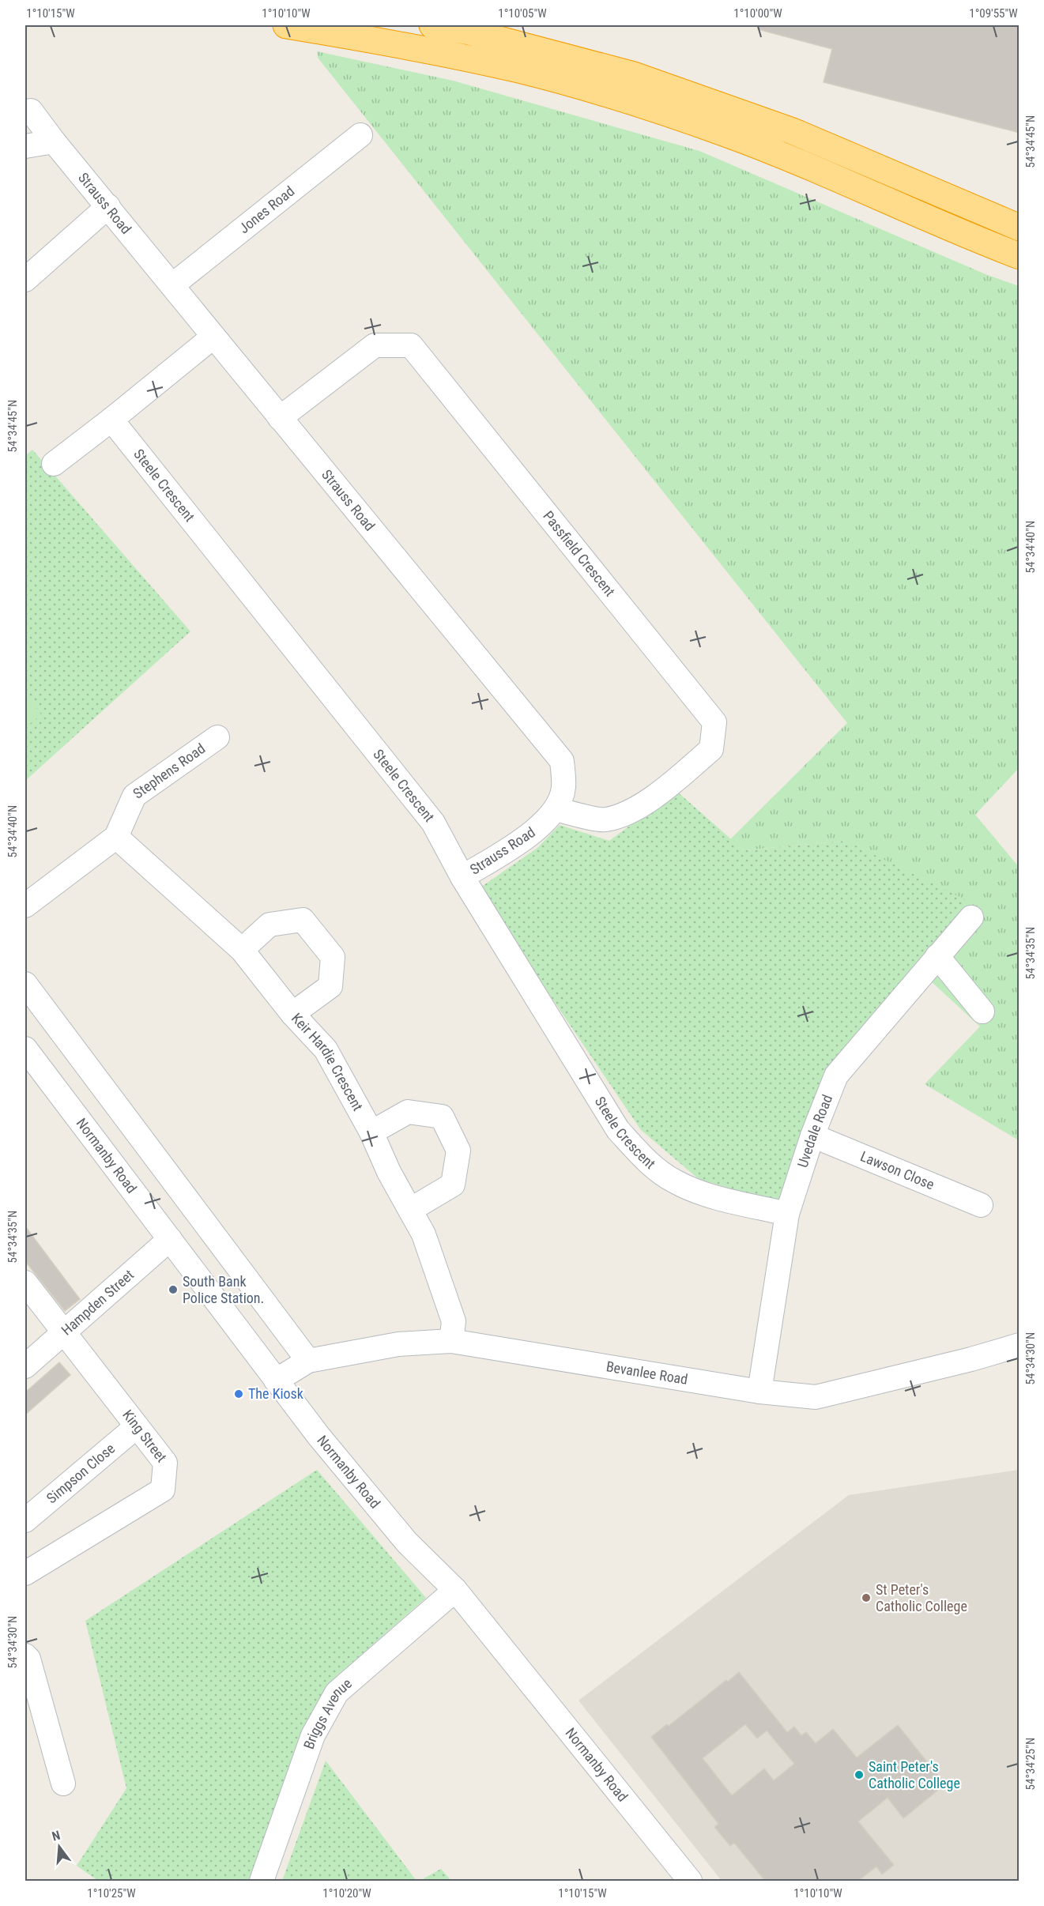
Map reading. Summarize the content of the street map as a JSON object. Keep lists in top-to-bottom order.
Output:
{
  "streets": {
    "street": [
      "Strauss Road",
      "Jones Road",
      "Steele Crescent",
      "Passfield Crescent",
      "Stephens Road",
      "Keir Hardie Crescent",
      "Uvedale Road",
      "Normanby Road",
      "Lawson Close",
      "Hampden Street",
      "Bevanlee Road",
      "King Street",
      "Simpson Close",
      "Briggs Avenue"
    ]
  },
  "crossings": [
    ["Strauss Road", "Jones Road"],
    ["Strauss Road", "Steele Crescent"],
    ["Strauss Road", "Passfield Crescent"],
    ["Steele Crescent", "Uvedale Road"],
    ["Stephens Road", "Keir Hardie Crescent"],
    ["Keir Hardie Crescent", "Bevanlee Road"],
    ["Uvedale Road", "Lawson Close"],
    ["Uvedale Road", "Bevanlee Road"],
    ["Normanby Road", "Hampden Street"],
    ["Normanby Road", "Bevanlee Road"],
    ["Normanby Road", "Briggs Avenue"],
    ["Hampden Street", "King Street"],
    ["King Street", "Simpson Close"]
  ],
  "places": [
    "South Bank Police Station.",
    "The Kiosk",
    "St Peter's Catholic College",
    "Saint Peter's Catholic College"
  ],
  "north": "top",
  "coordinates": [
    "1°10'15\"W",
    "1°10'10\"W",
    "1°10'05\"W",
    "1°10'00\"W",
    "1°09'55\"W",
    "54°34'45\"N",
    "54°34'40\"N",
    "54°34'35\"N",
    "54°34'30\"N",
    "54°34'25\"N",
    "1°10'25\"W",
    "1°10'20\"W"
  ]
}
